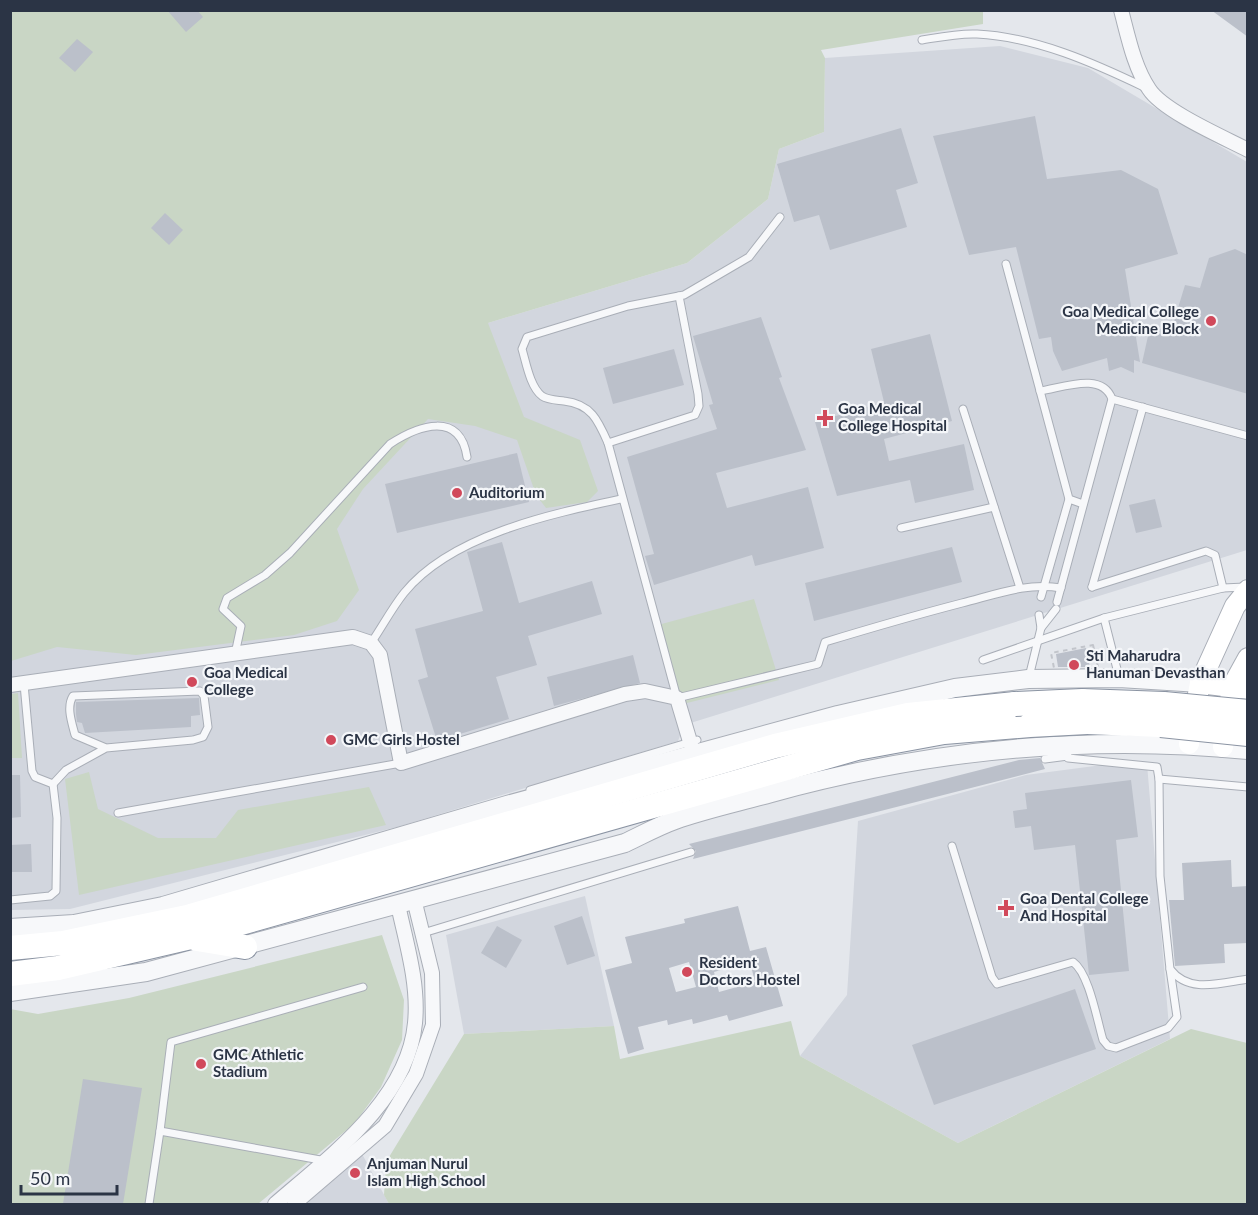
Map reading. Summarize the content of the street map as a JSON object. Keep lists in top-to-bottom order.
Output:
{
  "places": {
    "other": [
      "Goa Medical College Medicine Block",
      "Auditorium",
      "Sti Maharudra Hanuman Devasthan",
      "Goa Medical College",
      "GMC Girls Hostel",
      "Resident Doctors Hostel",
      "GMC Athletic Stadium",
      "Anjuman Nurul Islam High School"
    ],
    "health": ["Goa Medical College Hospital", "Goa Dental College And Hospital"]
  },
  "scale_bar": "50 m"
}
